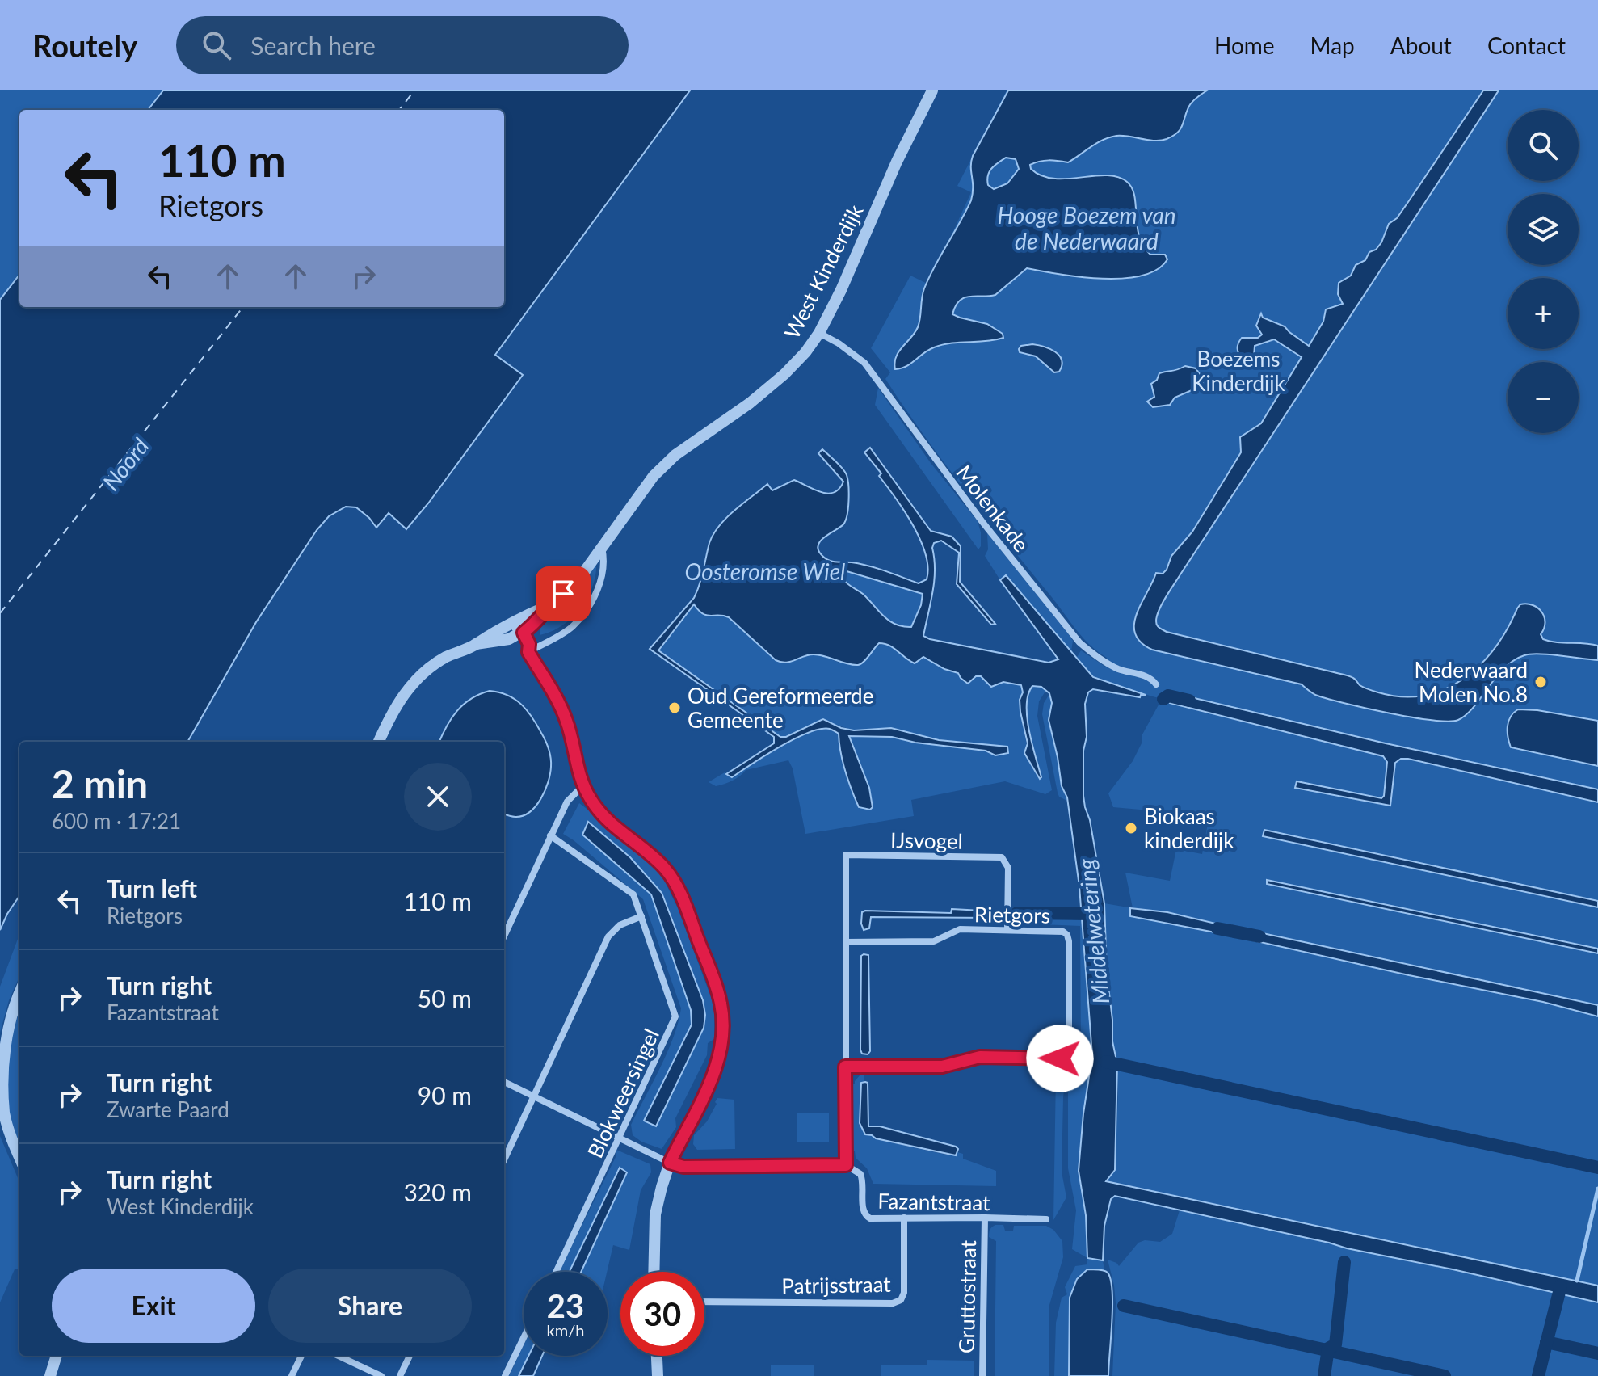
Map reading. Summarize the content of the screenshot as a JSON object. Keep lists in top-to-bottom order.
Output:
{
  "streets": {
    "street": [
      "West Kinderdijk",
      "Molenkade",
      "IJsvogel",
      "Rietgors",
      "Blokweersingel",
      "Fazantstraat",
      "Patrijsstraat",
      "Gruttostraat"
    ]
  },
  "crossings": [
    ["West Kinderdijk", "Molenkade"],
    ["IJsvogel", "Rietgors"],
    ["Fazantstraat", "Patrijsstraat"],
    ["Fazantstraat", "Gruttostraat"]
  ],
  "water": [
    "Hooge Boezem van de Nederwaard",
    "Noord",
    "Oosteromse Wiel",
    "Middelwetering"
  ],
  "parks": ["Boezems Kinderdijk"],
  "places": ["Nederwaard Molen No.8", "Oud Gereformeerde Gemeente", "Biokaas kinderdijk"],
  "page": {
    "header": "Routely",
    "search": "Search here",
    "nav": [
      "Home",
      "Map",
      "About",
      "Contact"
    ],
    "map_buttons": ["+", "−"],
    "turn": ["110 m", "Rietgors"],
    "heading": ["2 min", "600 m · 17:21"],
    "list": [
      {
        "name": "Turn left",
        "note": "Rietgors",
        "value": "110 m"
      },
      {
        "name": "Turn right",
        "note": "Fazantstraat",
        "value": "50 m"
      },
      {
        "name": "Turn right",
        "note": "Zwarte Paard",
        "value": "90 m"
      },
      {
        "name": "Turn right",
        "note": "West Kinderdijk",
        "value": "320 m"
      }
    ],
    "buttons": ["Exit", "Share"],
    "speed": "23 km/h",
    "limit": "30"
  }
}
